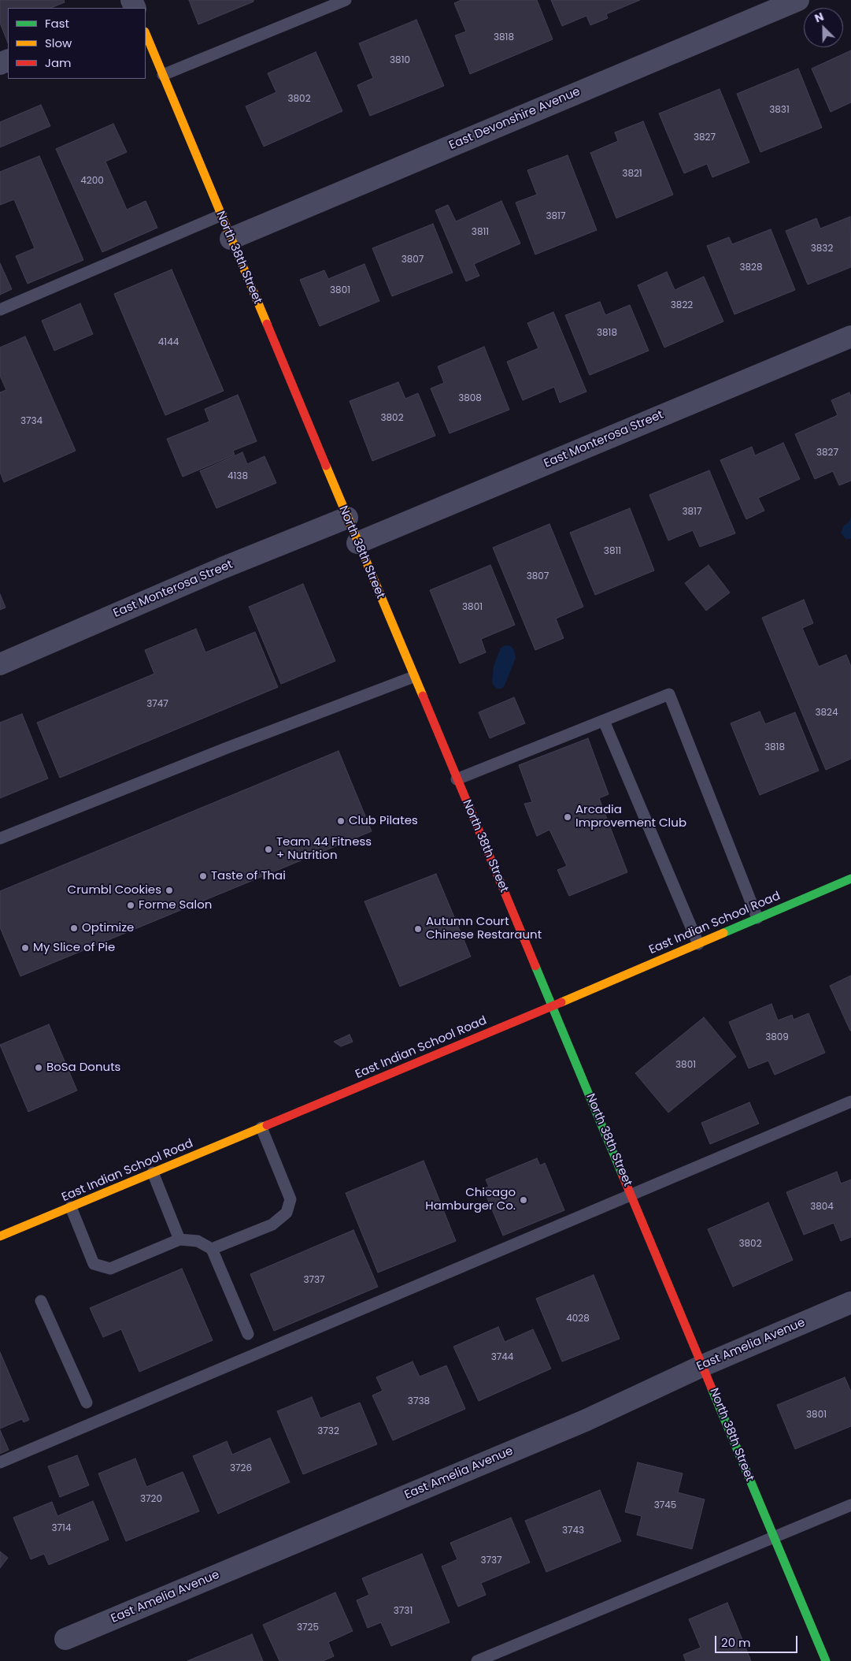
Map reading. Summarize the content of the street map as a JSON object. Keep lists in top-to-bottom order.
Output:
{
  "streets": {
    "street": [
      "East Devonshire Avenue",
      "North 38th Street",
      "East Monterosa Street",
      "East Indian School Road",
      "East Amelia Avenue"
    ]
  },
  "crossings": [
    ["East Devonshire Avenue", "North 38th Street"],
    ["North 38th Street", "East Monterosa Street"],
    ["North 38th Street", "East Indian School Road"],
    ["North 38th Street", "East Amelia Avenue"]
  ],
  "places": [
    "Arcadia Improvement Club",
    "Club Pilates",
    "Team 44 Fitness + Nutrition",
    "Taste of Thai",
    "Crumbl Cookies",
    "Forme Salon",
    "Optimize",
    "Autumn Court Chinese Restaraunt",
    "My Slice of Pie",
    "BoSa Donuts",
    "Chicago Hamburger Co."
  ],
  "house_numbers": [
    "3818",
    "3810",
    "3802",
    "3831",
    "3827",
    "3821",
    "4200",
    "3817",
    "3811",
    "3832",
    "3807",
    "3828",
    "3801",
    "3822",
    "3818",
    "4144",
    "3808",
    "3802",
    "3734",
    "3827",
    "4138",
    "3817",
    "3811",
    "3807",
    "3801",
    "3747",
    "3824",
    "3818",
    "3809",
    "3801",
    "3804",
    "3802",
    "3737",
    "4028",
    "3744",
    "3738",
    "3801",
    "3732",
    "3726",
    "3720",
    "3745",
    "3714",
    "3743",
    "3737",
    "3731",
    "3725"
  ],
  "legend": ["Fast", "Slow", "Jam"],
  "scale_bar": "20 m",
  "north": "top left"
}
